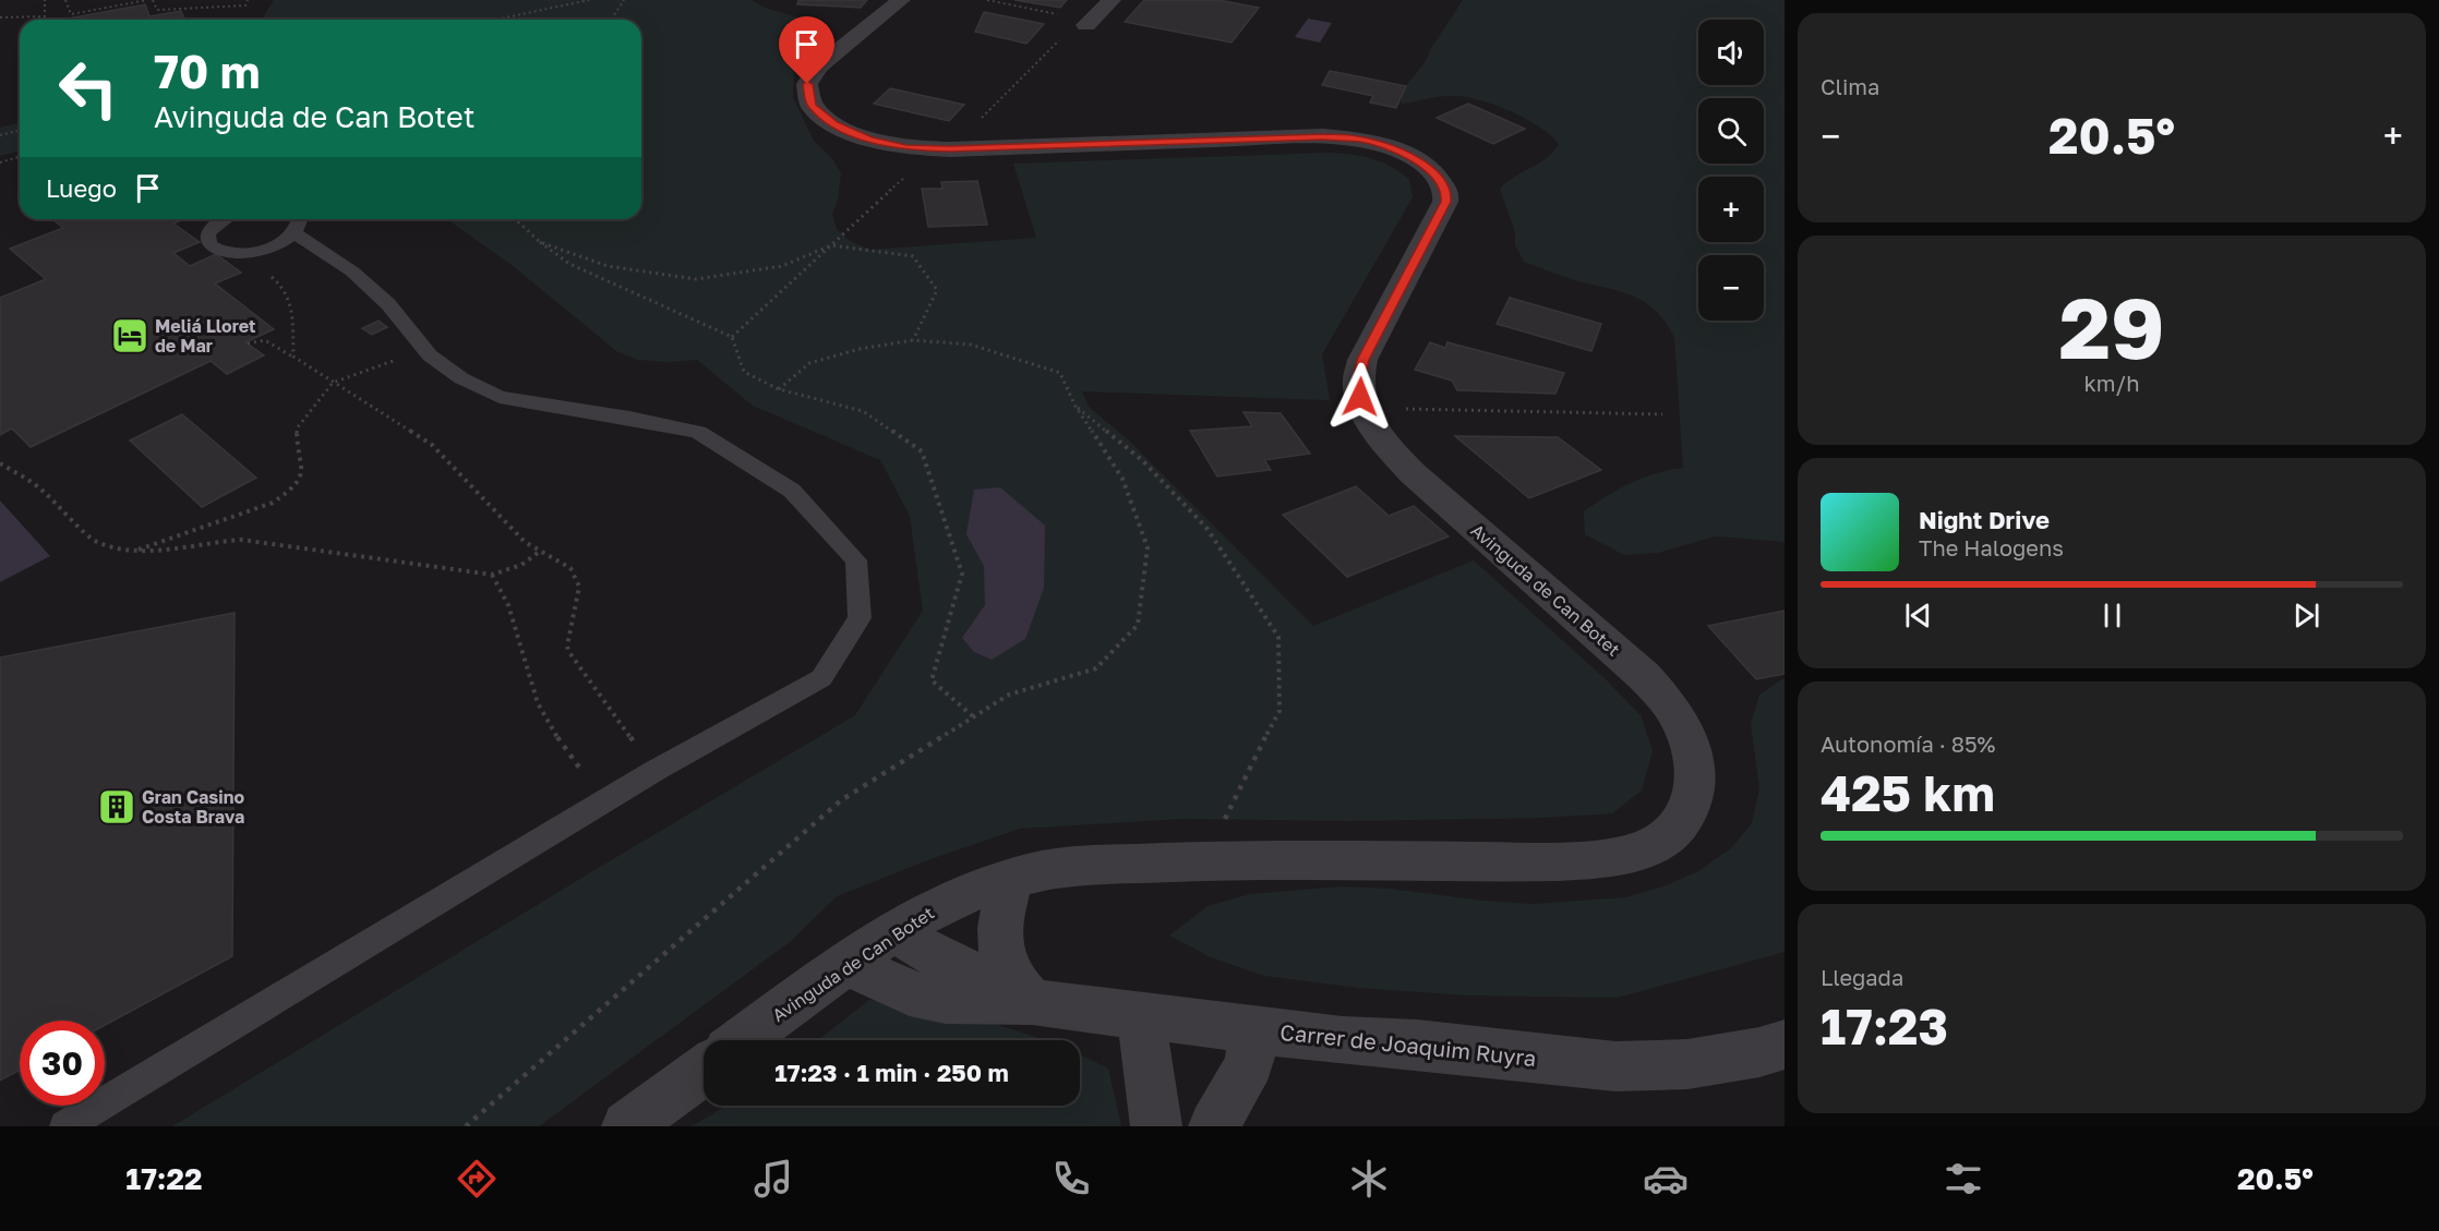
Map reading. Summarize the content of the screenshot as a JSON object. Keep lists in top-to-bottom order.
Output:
{
  "streets": {
    "street": ["Avinguda de Can Botet", "Carrer de Joaquim Ruyra"]
  },
  "crossings": [
    ["Avinguda de Can Botet", "Carrer de Joaquim Ruyra"]
  ],
  "places": {
    "hotel": ["Meliá Lloret de Mar"],
    "building": ["Gran Casino Costa Brava"]
  },
  "page": {
    "tile": [
      "Clima",
      ["29", "km/h"],
      ["Autonomía · 85%", "425 km"],
      ["Llegada", "17:23"]
    ],
    "map_buttons": ["+", "−"],
    "turn": ["70 m", "Avinguda de Can Botet"],
    "heat": ["−", "20.5°", "+"],
    "then": "Luego",
    "song": ["Night Drive", "The Halogens"],
    "limit": "30",
    "trip": "17:23 · 1 min · 250 m",
    "tabs": ["17:22", "20.5°"]
  }
}
